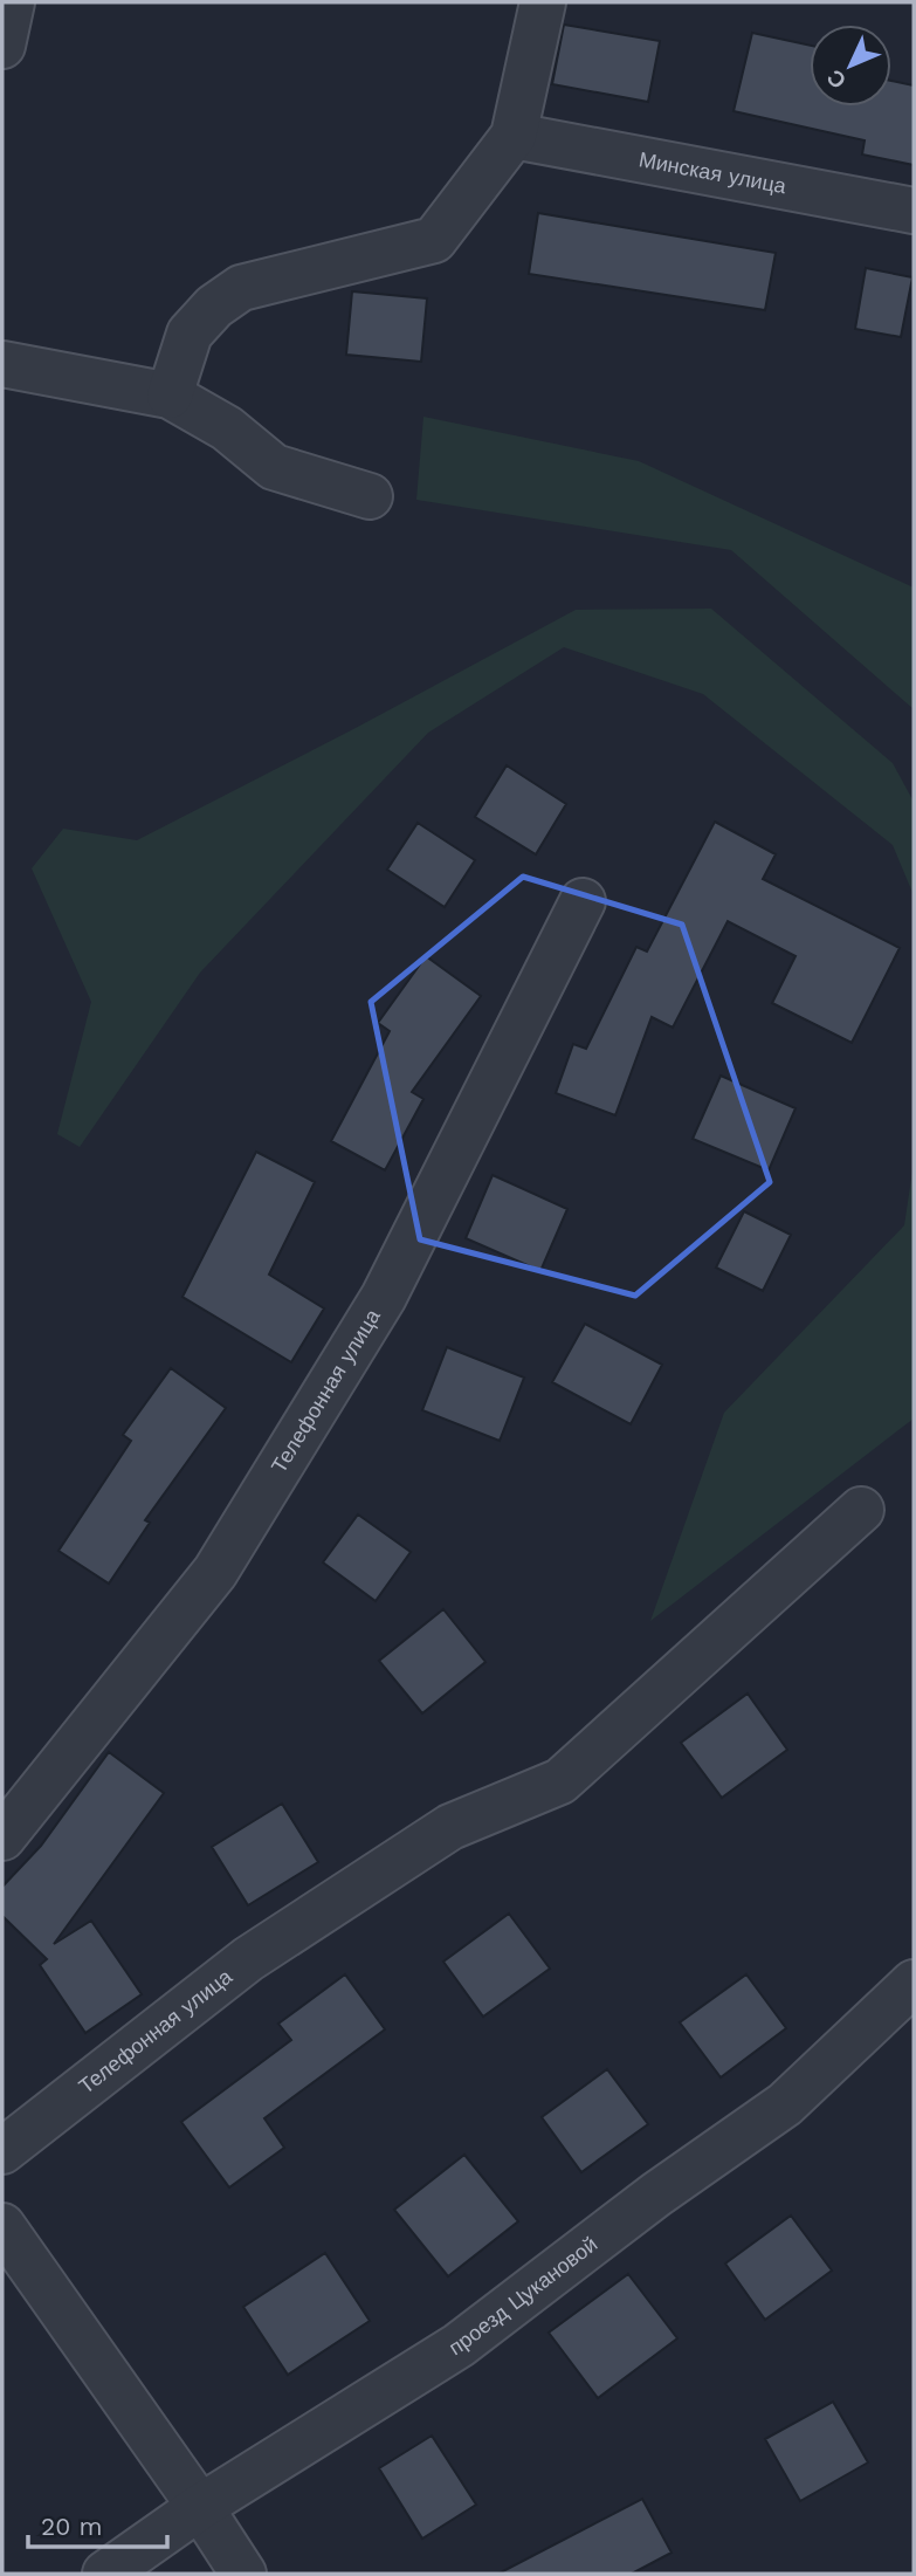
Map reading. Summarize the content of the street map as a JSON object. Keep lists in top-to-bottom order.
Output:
{
  "streets": {
    "street": ["Минская улица", "Телефонная улица", "проезд Цукановой"]
  },
  "scale_bar": "20 m",
  "north": "bottom left"
}
